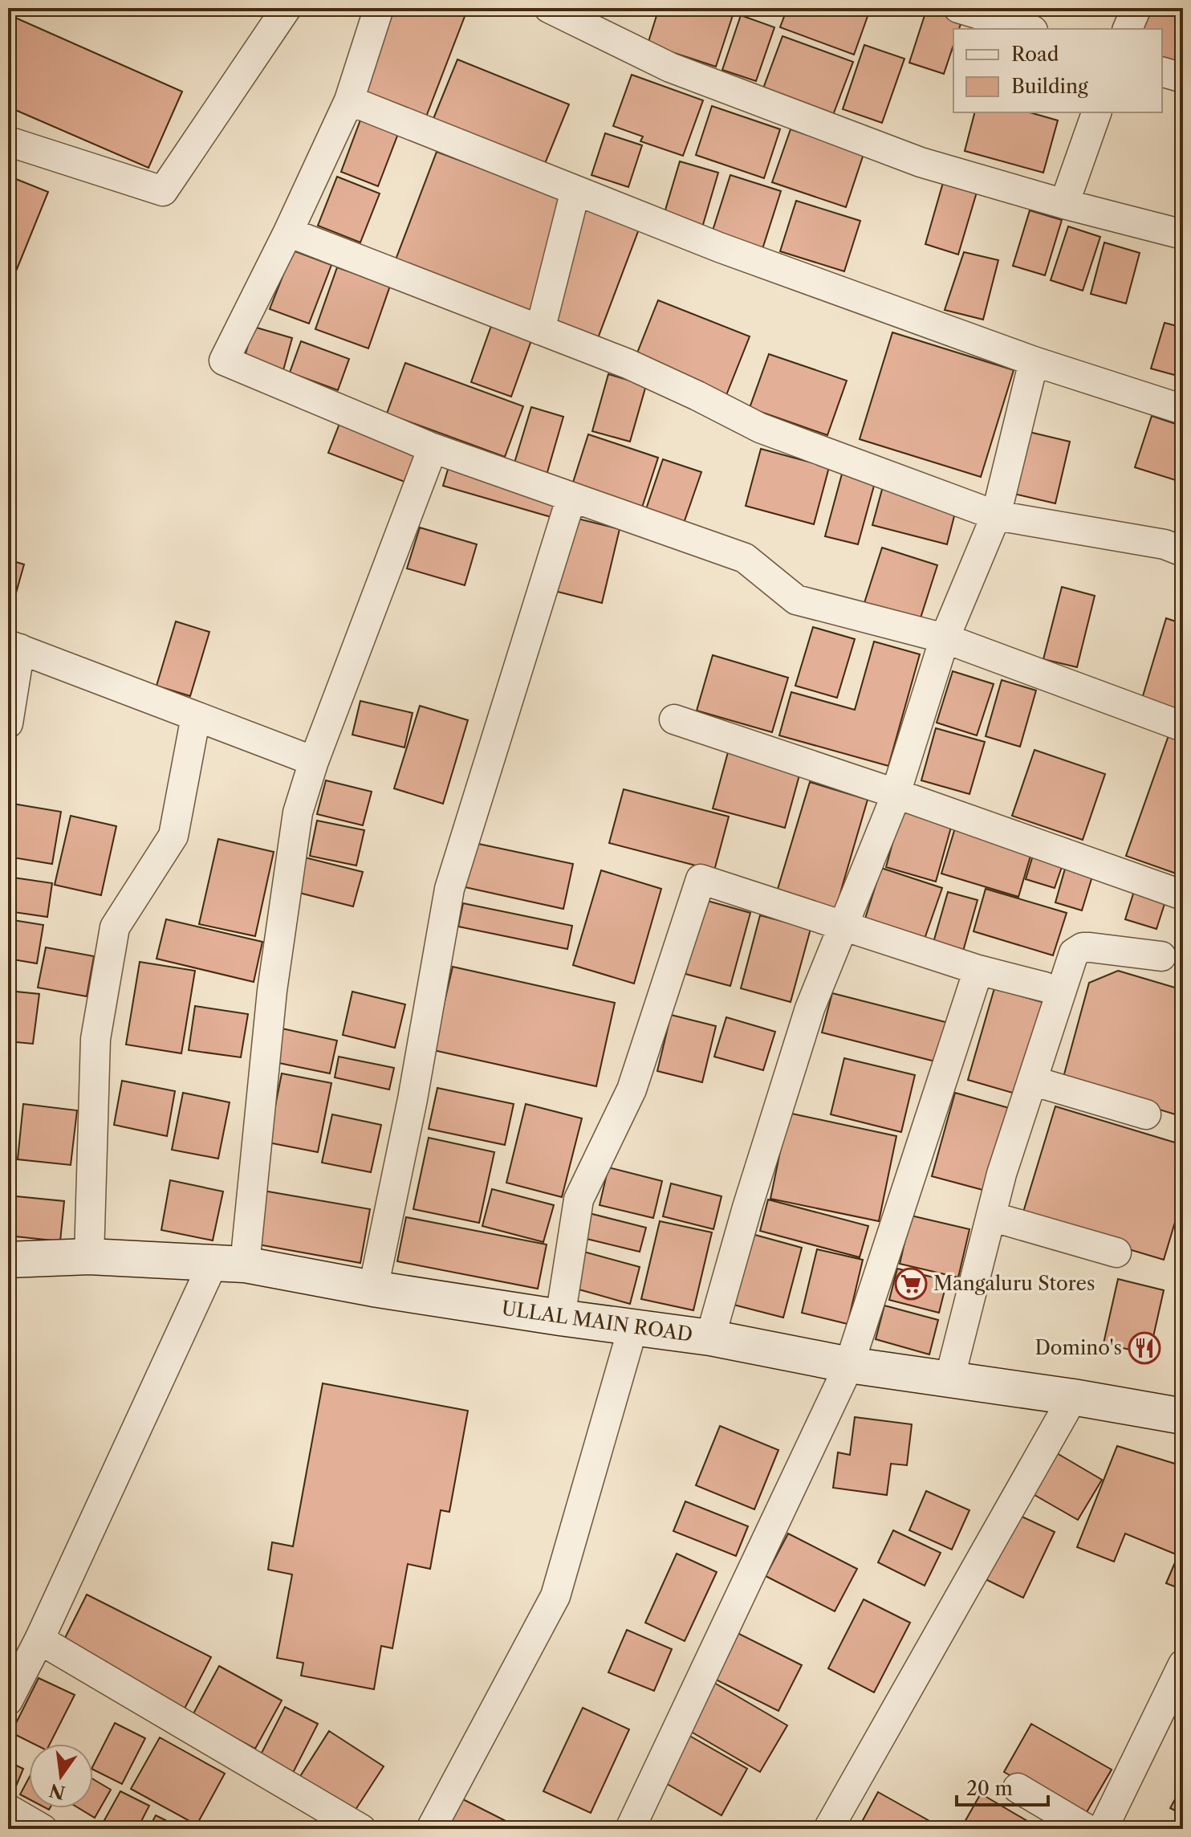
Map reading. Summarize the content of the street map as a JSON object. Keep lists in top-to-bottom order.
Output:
{
  "streets": {
    "main road": ["ULLAL MAIN ROAD"]
  },
  "places": {
    "supermarket": ["Mangaluru Stores"],
    "restaurant": ["Domino's"]
  },
  "legend": ["Road", "Building"],
  "scale_bar": "20 m",
  "north": "bottom"
}
